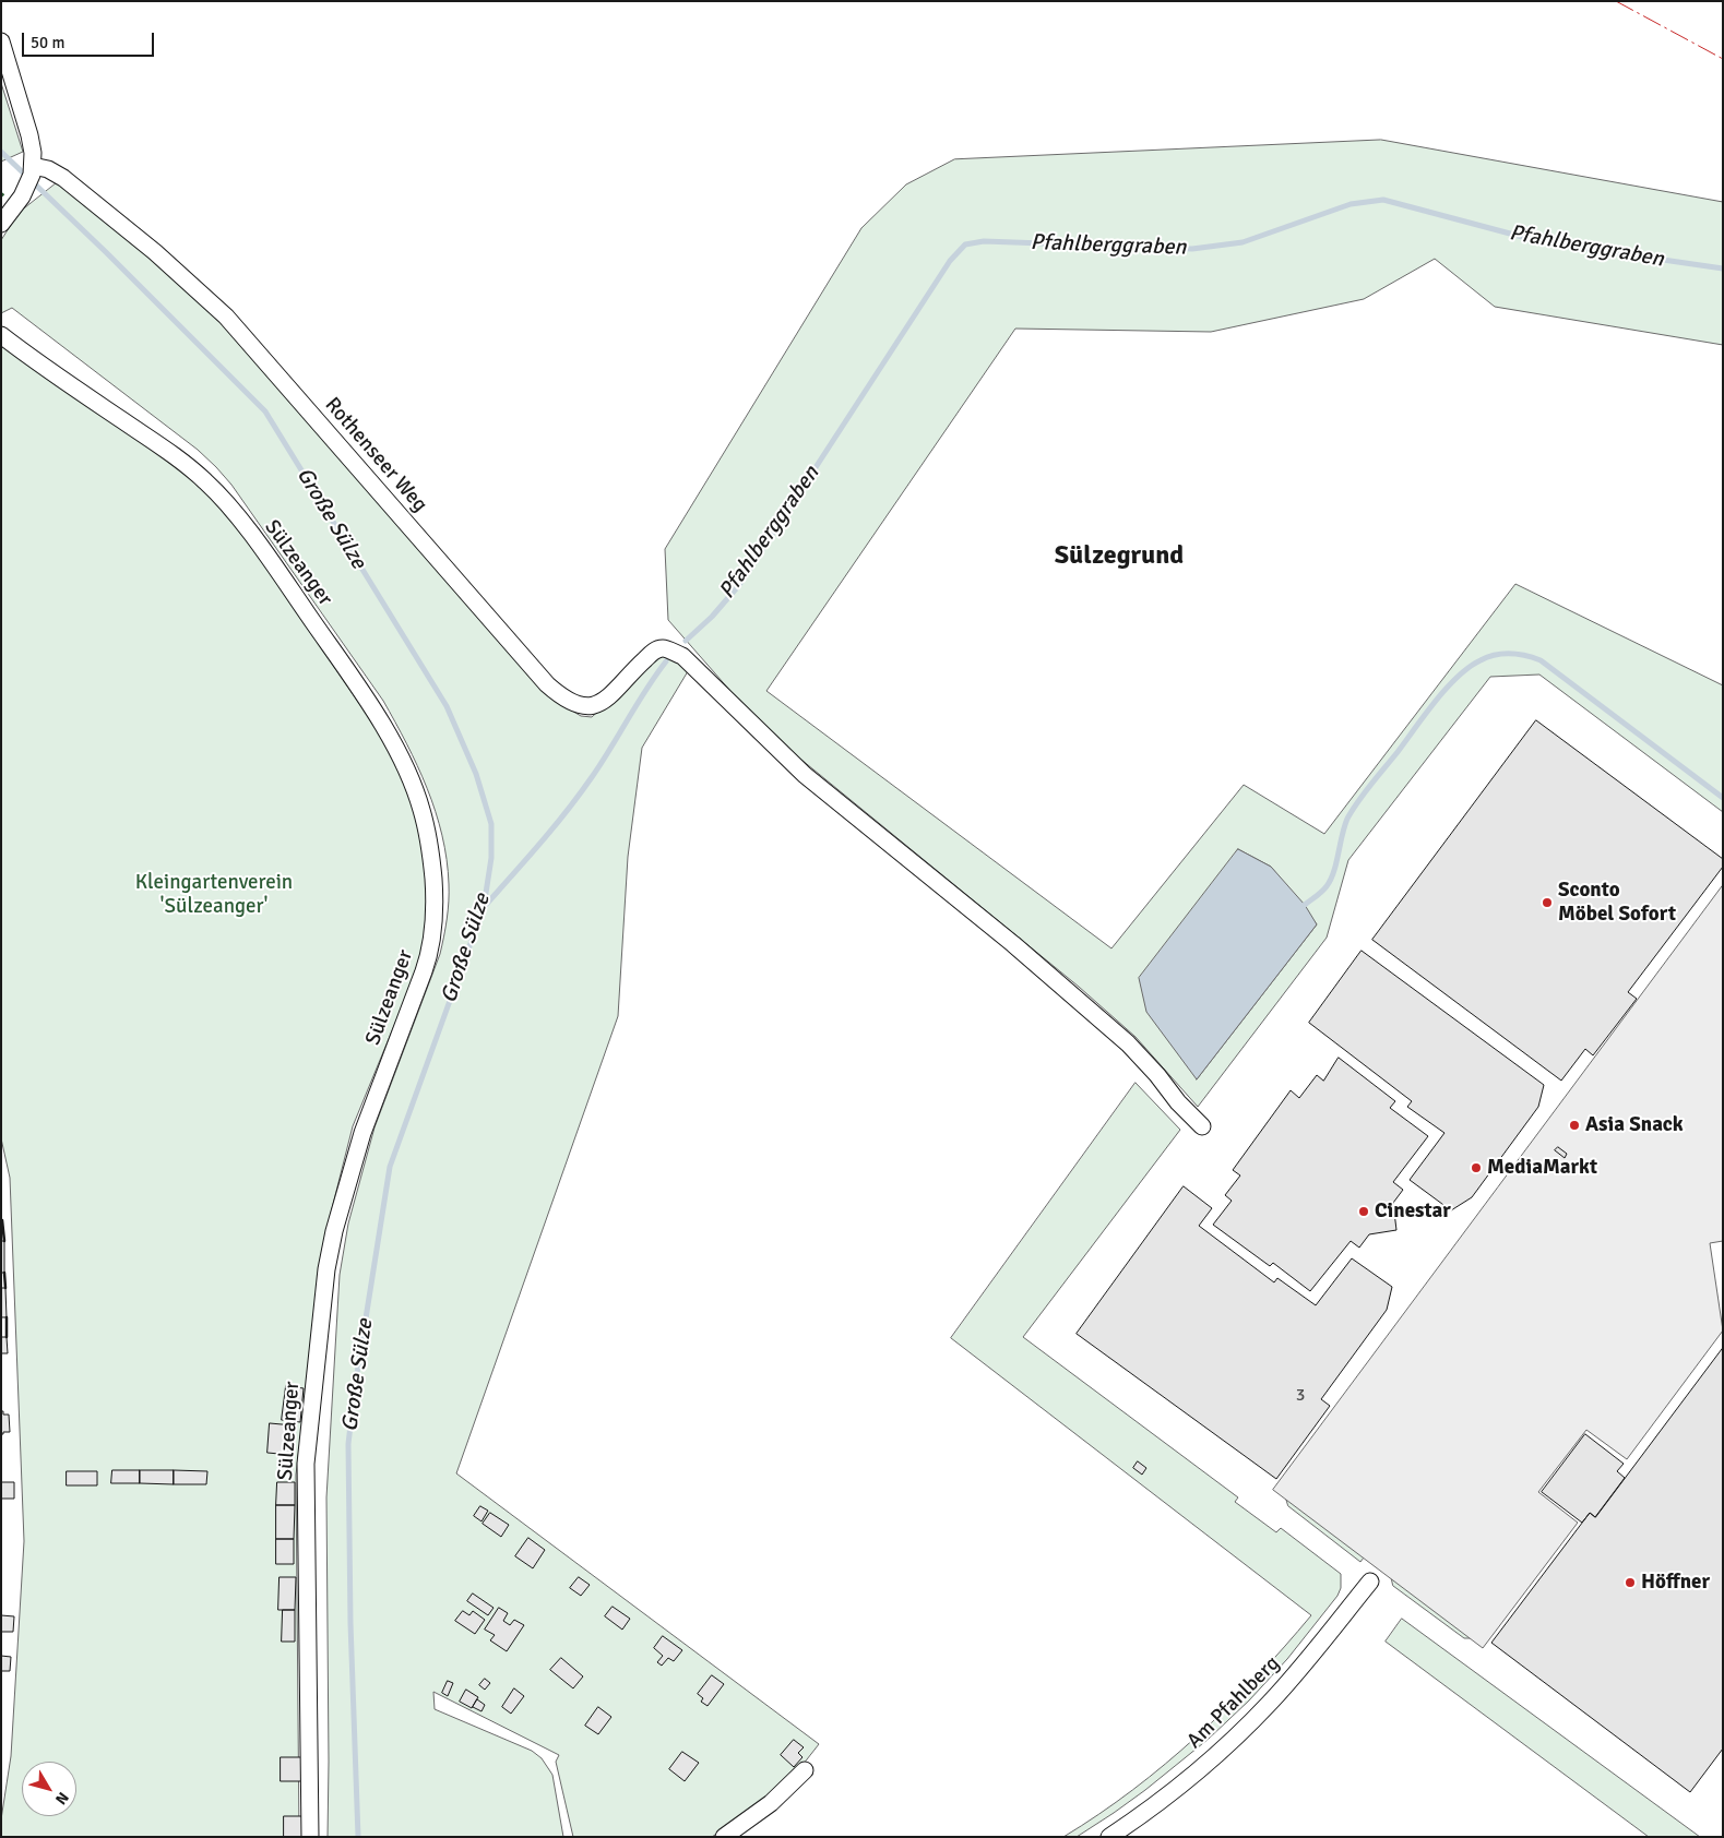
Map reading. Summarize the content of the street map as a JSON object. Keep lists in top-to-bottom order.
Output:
{
  "streets": {
    "street": ["Rothenseer Weg", "Sülzeanger", "Am Pfahlberg"]
  },
  "districts": ["Sülzegrund"],
  "water": ["Pfahlberggraben", "Große Sülze"],
  "parks": ["Kleingartenverein 'Sülzeanger'"],
  "places": [
    "Sconto Möbel Sofort",
    "Asia Snack",
    "MediaMarkt",
    "Cinestar",
    "Höffner"
  ],
  "house_numbers": ["3"],
  "scale_bar": "50 m",
  "north": "bottom right"
}
